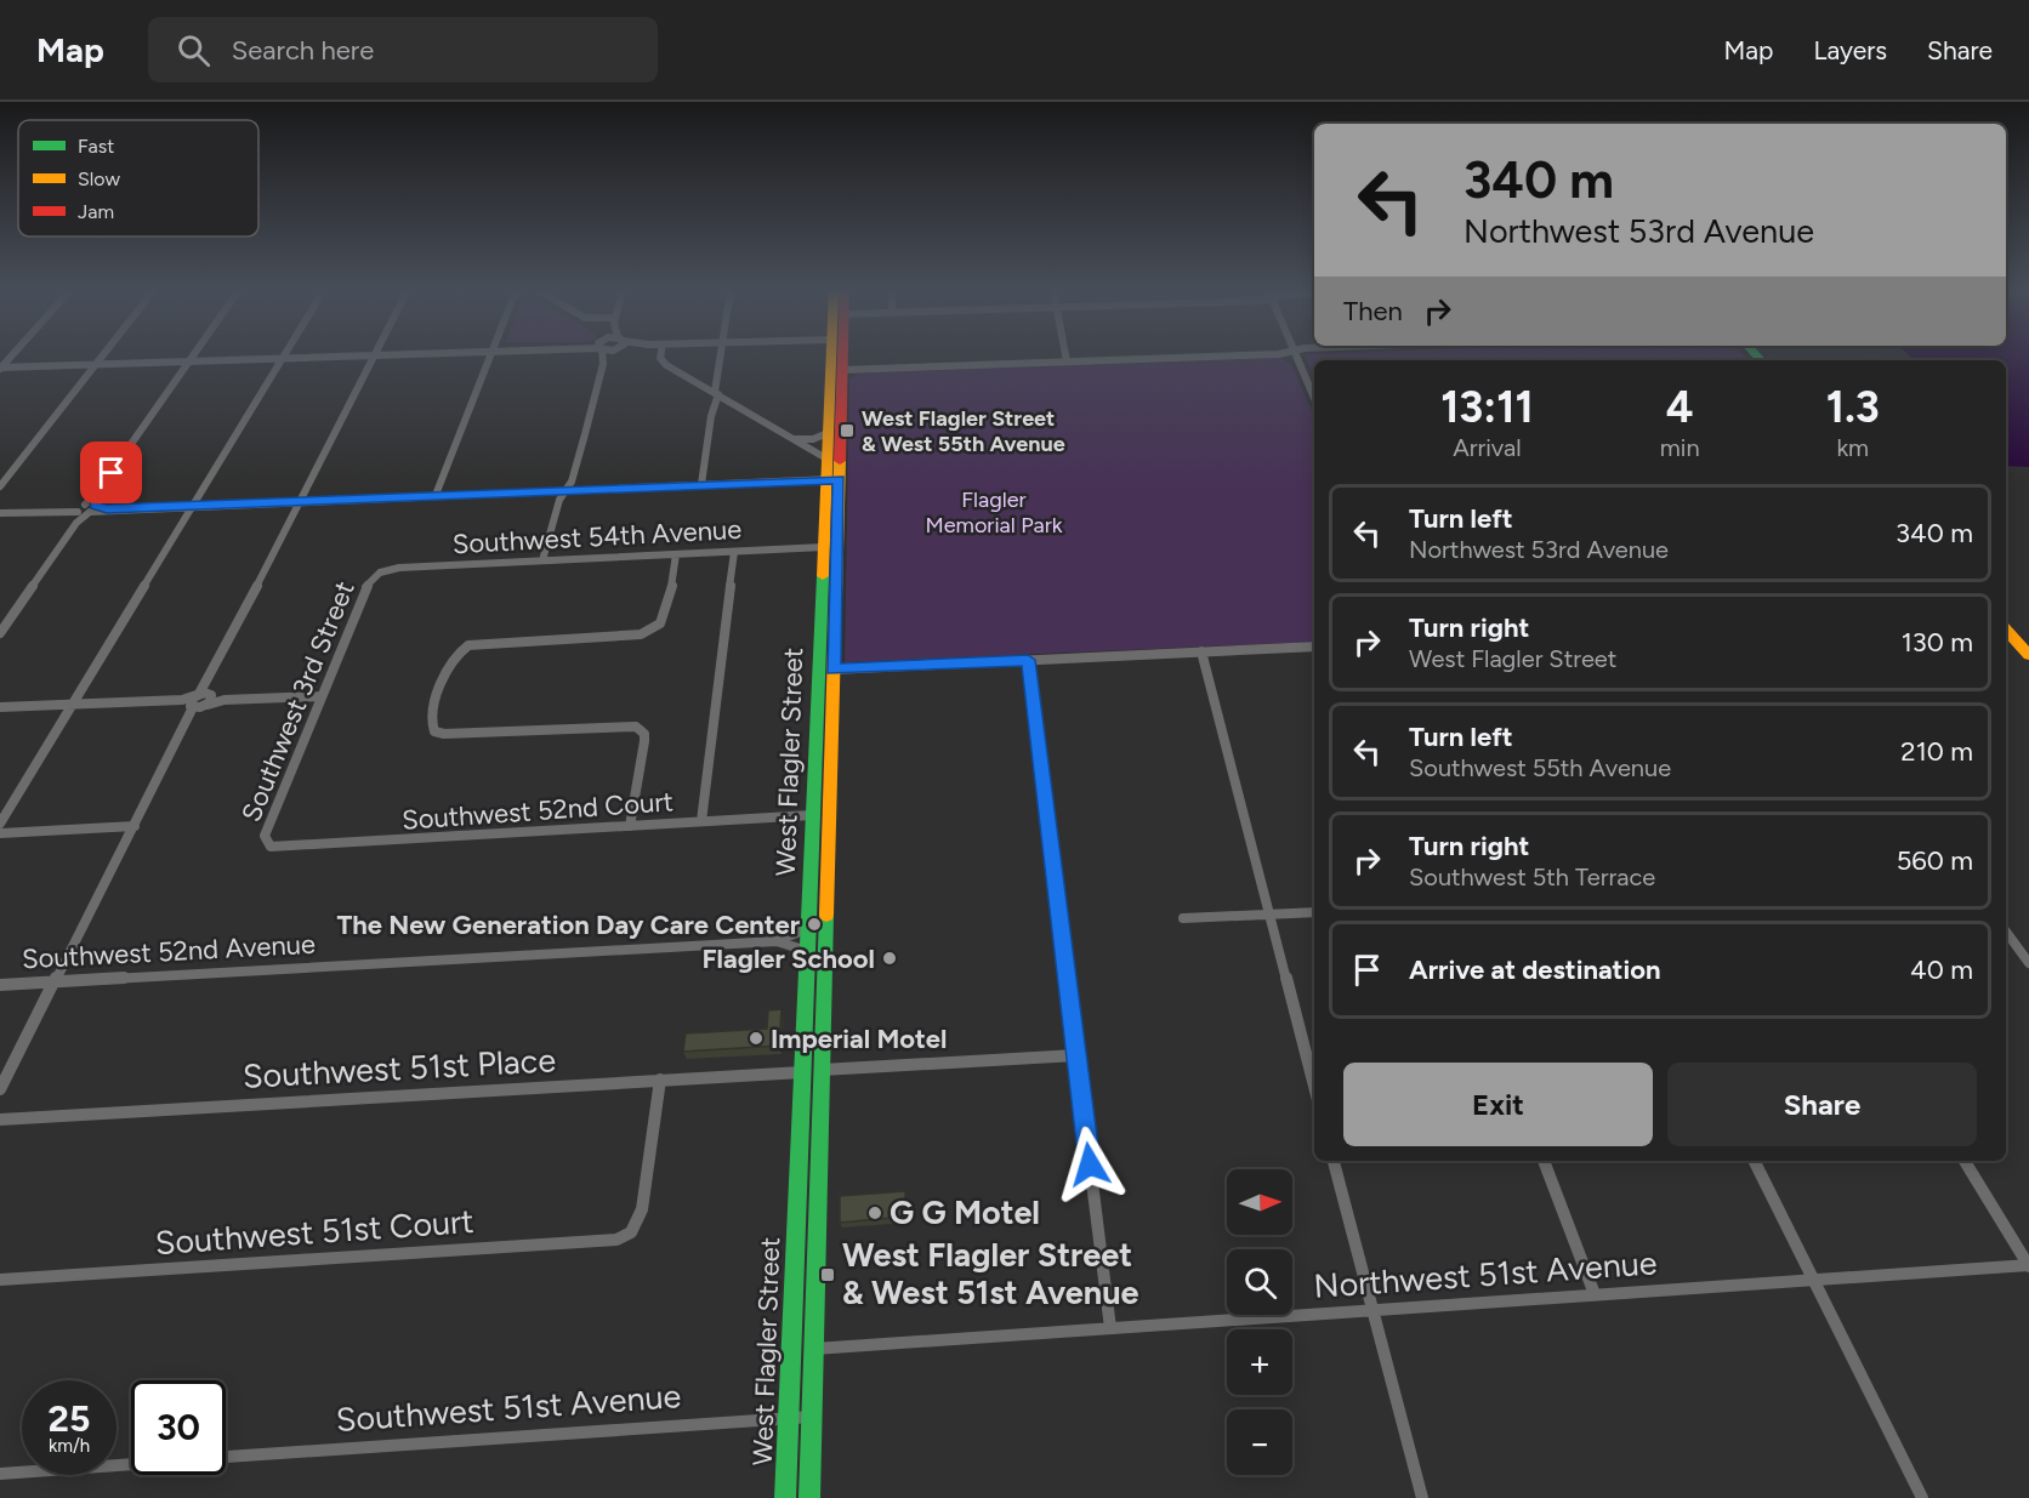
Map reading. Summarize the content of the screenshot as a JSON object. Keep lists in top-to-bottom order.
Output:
{
  "streets": {
    "main road": ["West Flagler Street"],
    "street": [
      "Southwest 54th Avenue",
      "Southwest 3rd Street",
      "Southwest 52nd Court",
      "Southwest 52nd Avenue",
      "Southwest 51st Place",
      "Southwest 51st Court",
      "Northwest 51st Avenue",
      "Southwest 51st Avenue"
    ]
  },
  "crossings": [
    ["Southwest 54th Avenue", "Southwest 3rd Street"],
    ["Southwest 54th Avenue", "West Flagler Street"],
    ["Southwest 3rd Street", "Southwest 52nd Court"],
    ["West Flagler Street", "Southwest 52nd Court"],
    ["West Flagler Street", "Southwest 52nd Avenue"],
    ["West Flagler Street", "Southwest 51st Place"],
    ["West Flagler Street", "Northwest 51st Avenue"],
    ["West Flagler Street", "Southwest 51st Avenue"],
    ["Southwest 51st Place", "Southwest 51st Court"]
  ],
  "parks": ["Flagler Memorial Park"],
  "places": {
    "transit": ["West Flagler Street & West 55th Avenue", "West Flagler Street & West 51st Avenue"],
    "other": [
      "The New Generation Day Care Center",
      "Flagler School",
      "Imperial Motel",
      "G G Motel"
    ]
  },
  "legend": ["Fast", "Slow", "Jam"],
  "north": "right",
  "page": {
    "header": "Map",
    "search": "Search here",
    "nav": ["Map", "Layers", "Share"],
    "turn": ["340 m", "Northwest 53rd Avenue"],
    "then": "Then",
    "eta": [
      "13:11",
      "Arrival",
      "4",
      "min",
      "1.3",
      "km"
    ],
    "list": [
      {
        "name": "Turn left",
        "note": "Northwest 53rd Avenue",
        "value": "340 m"
      },
      {
        "name": "Turn right",
        "note": "West Flagler Street",
        "value": "130 m"
      },
      {
        "name": "Turn left",
        "note": "Southwest 55th Avenue",
        "value": "210 m"
      },
      {
        "name": "Turn right",
        "note": "Southwest 5th Terrace",
        "value": "560 m"
      },
      {
        "name": "Arrive at destination",
        "value": "40 m"
      }
    ],
    "buttons": ["Exit", "Share"],
    "map_buttons": ["+", "−"],
    "speed": "25 km/h",
    "limit": "30"
  }
}
